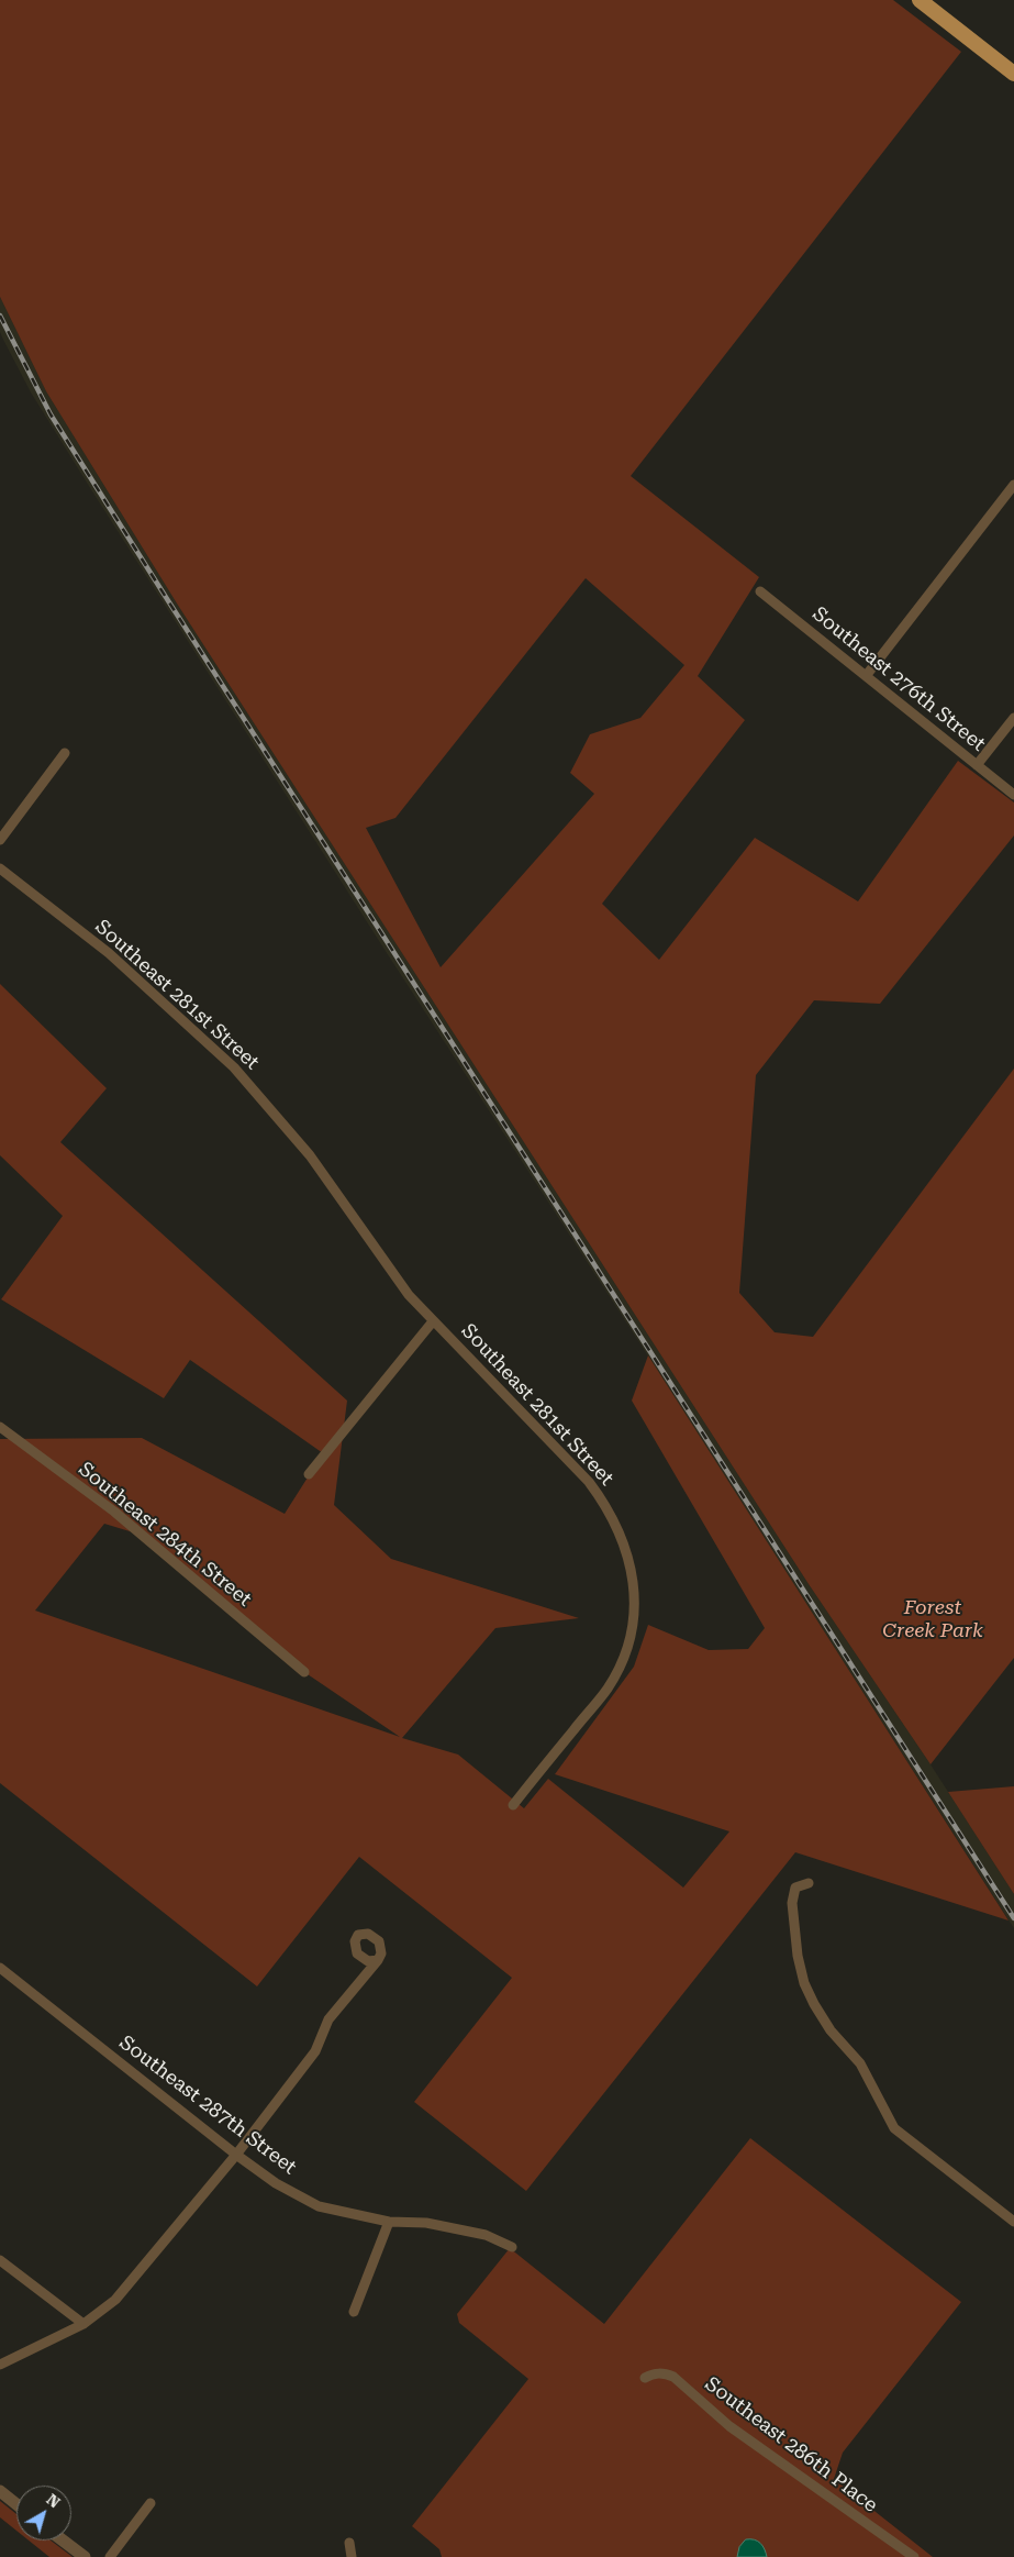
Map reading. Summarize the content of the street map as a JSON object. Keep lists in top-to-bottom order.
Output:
{
  "streets": {
    "street": [
      "Southeast 276th Street",
      "Southeast 281st Street",
      "Southeast 284th Street",
      "Southeast 287th Street",
      "Southeast 286th Place"
    ]
  },
  "parks": ["Forest Creek Park"],
  "north": "top right"
}
